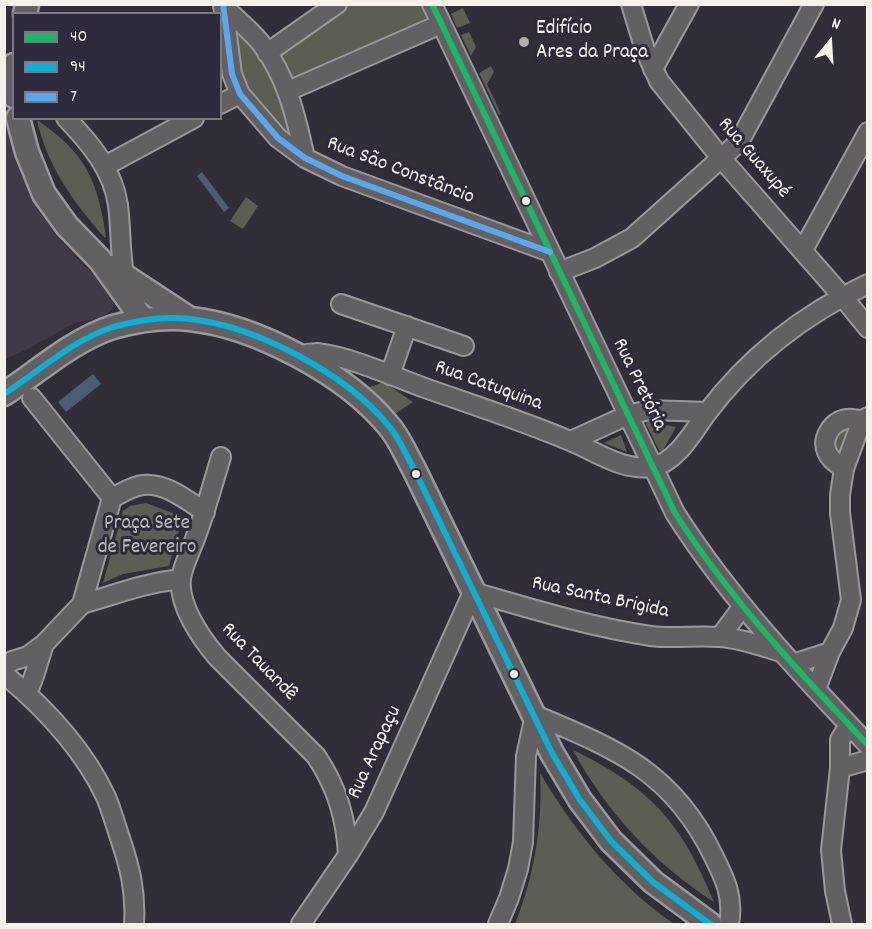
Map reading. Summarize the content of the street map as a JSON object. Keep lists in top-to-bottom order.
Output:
{
  "streets": {
    "street": [
      "Rua Guaxupé",
      "Rua São Constâncio",
      "Rua Pretória",
      "Rua Catuquina",
      "Rua Santa Brigida",
      "Rua Tauandê",
      "Rua Arapaçu"
    ]
  },
  "crossings": [
    ["Rua São Constâncio", "Rua Pretória"],
    ["Rua Pretória", "Rua Catuquina"],
    ["Rua Pretória", "Rua Santa Brigida"],
    ["Rua Santa Brigida", "Rua Arapaçu"],
    ["Rua Tauandê", "Rua Arapaçu"]
  ],
  "parks": ["Praça Sete de Fevereiro"],
  "places": ["Edifício Ares da Praça"],
  "lines": ["transit line 40", "transit line 7", "transit line 94"],
  "legend": ["40", "94", "7"],
  "north": "top"
}
